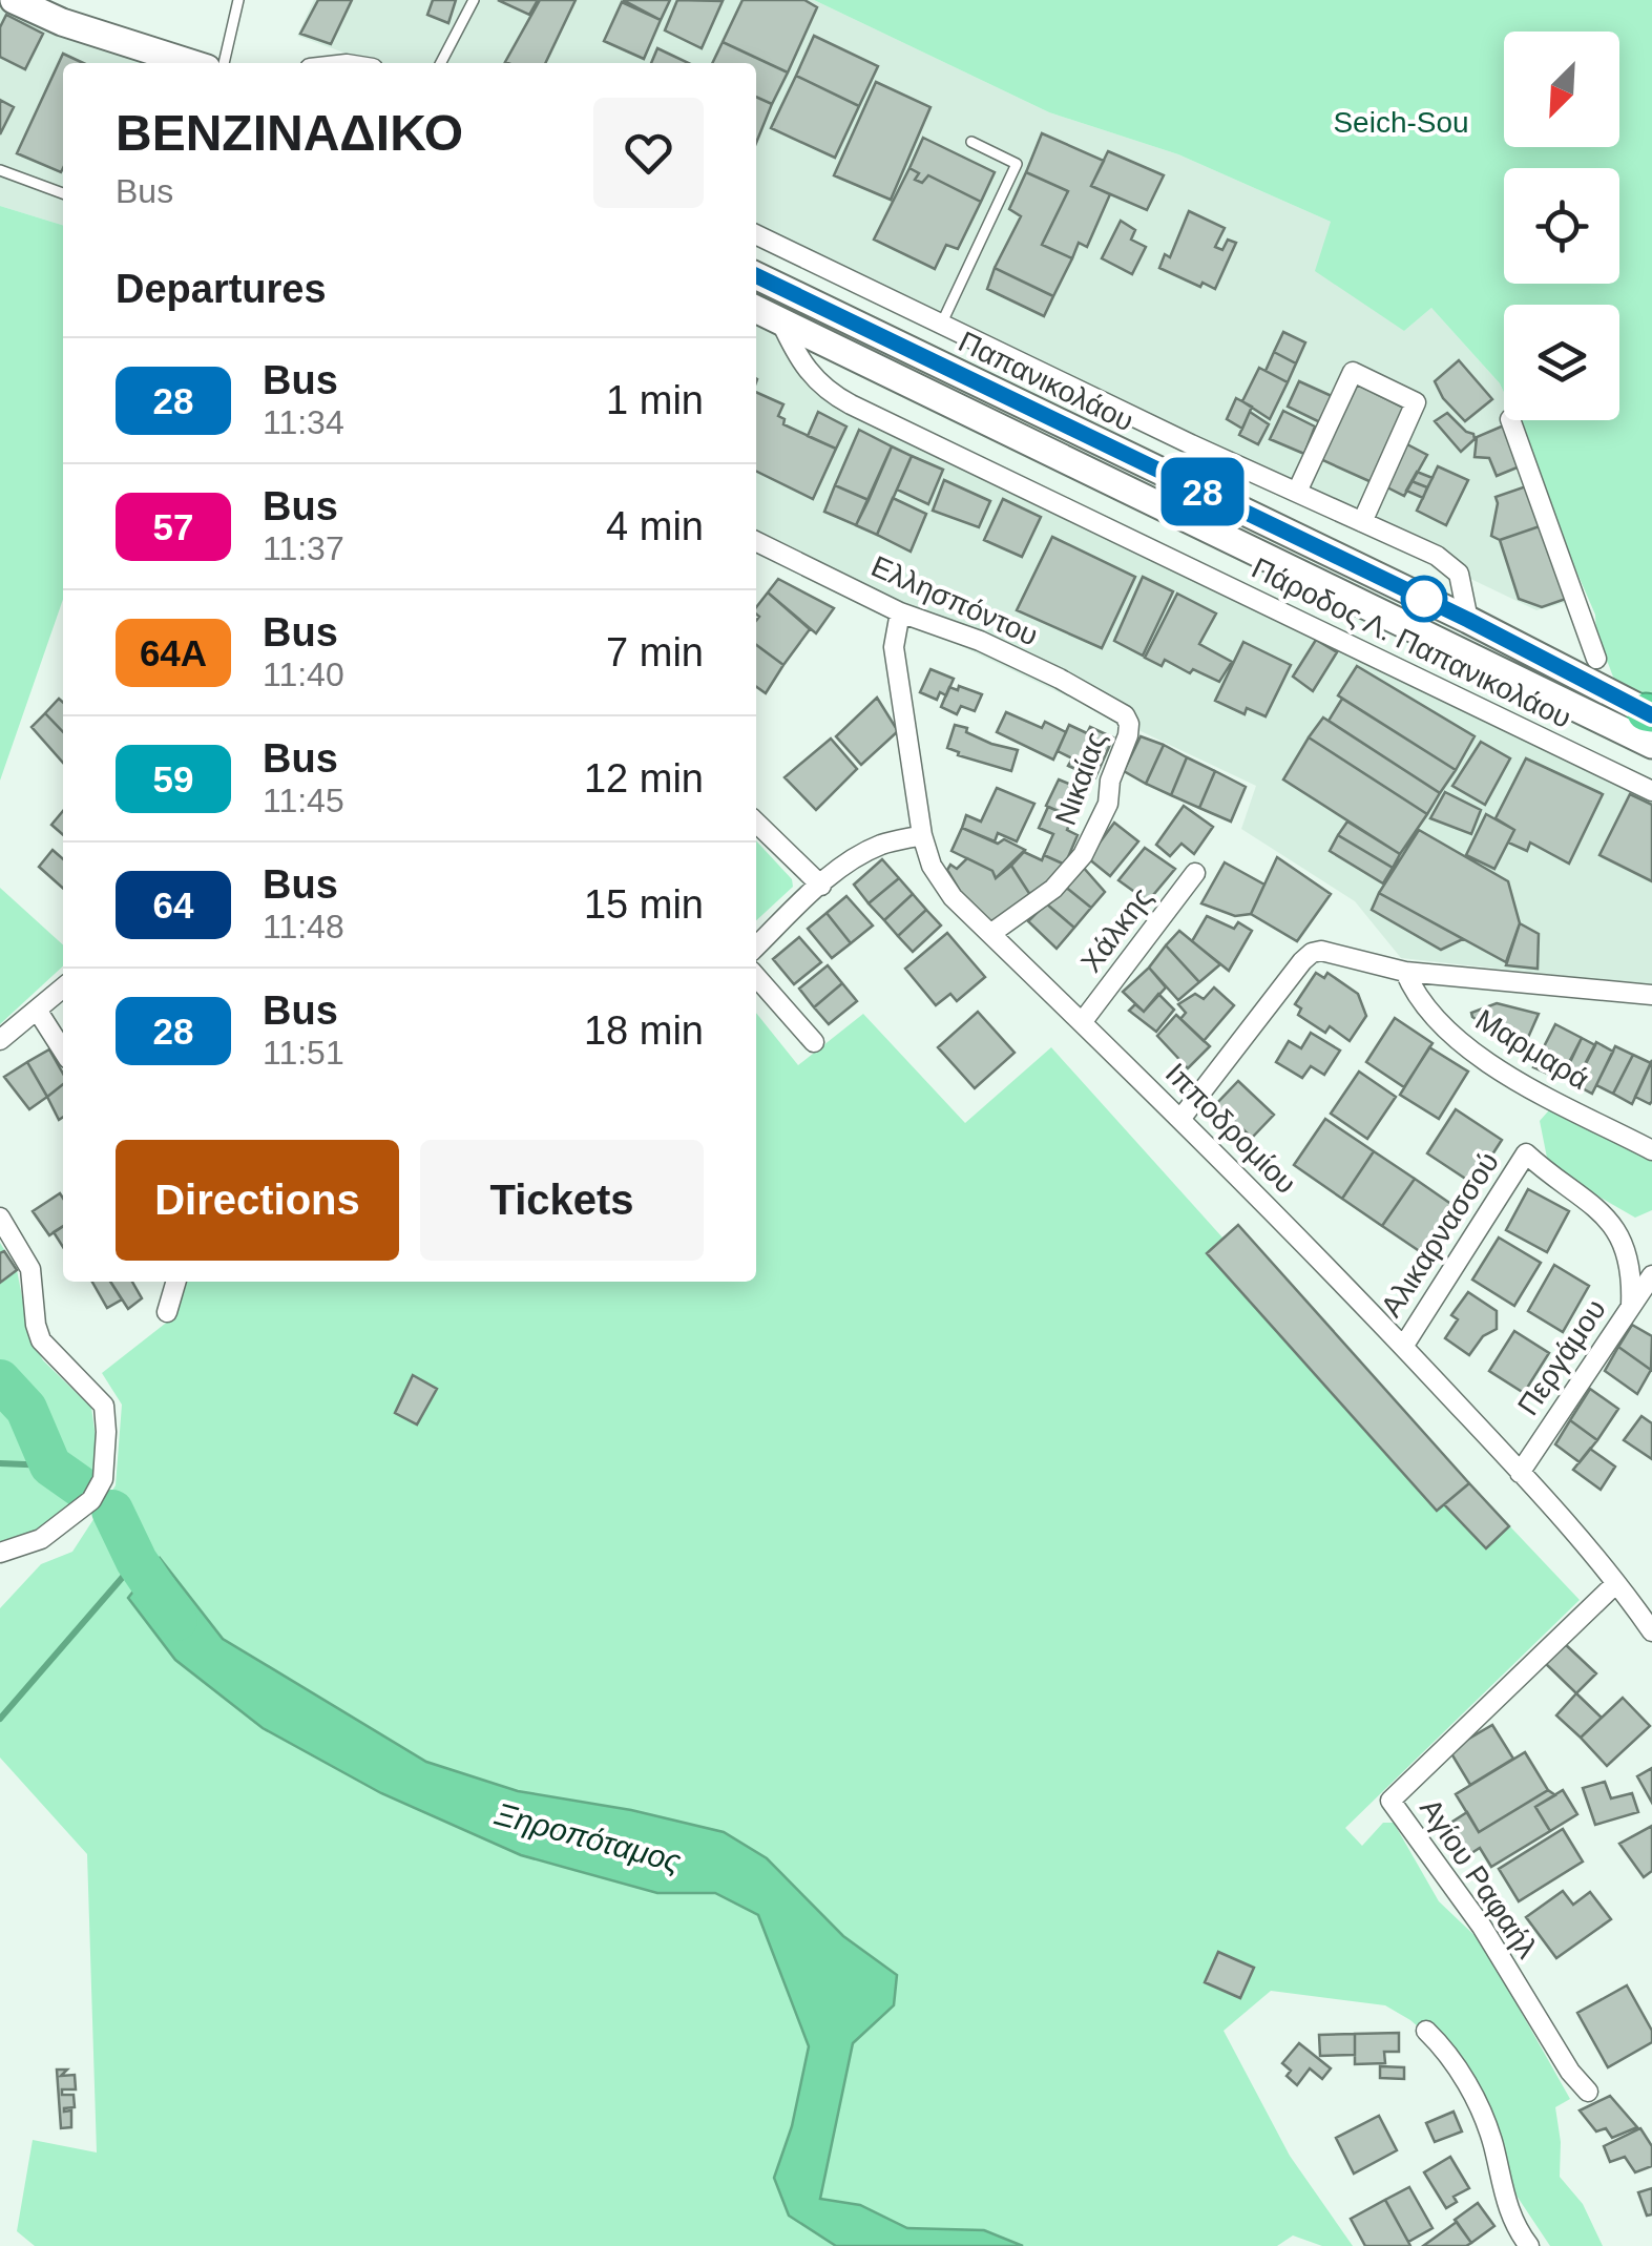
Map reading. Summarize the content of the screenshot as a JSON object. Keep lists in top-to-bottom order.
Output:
{
  "streets": {
    "main road": ["Παπανικολάου"],
    "street": [
      "Ελλησπόντου",
      "Πάροδος Λ. Παπανικολάου",
      "Νικαίας",
      "Χάλκης",
      "Μαρμαρά",
      "Ιπποδρομίου",
      "Αλικαρνασσού",
      "Περγάμου",
      "Αγίου Ραφαήλ"
    ]
  },
  "crossings": [
    ["Παπανικολάου", "Πάροδος Λ. Παπανικολάου"],
    ["Ελλησπόντου", "Νικαίας"],
    ["Ελλησπόντου", "Ιπποδρομίου"],
    ["Νικαίας", "Ιπποδρομίου"],
    ["Χάλκης", "Ιπποδρομίου"],
    ["Ιπποδρομίου", "Αλικαρνασσού"],
    ["Ιπποδρομίου", "Περγάμου"],
    ["Ιπποδρομίου", "Αγίου Ραφαήλ"],
    ["Αλικαρνασσού", "Περγάμου"]
  ],
  "water": ["Ξηροπόταμος"],
  "parks": ["Seich-Sou"],
  "lines": ["bus line 28"],
  "north": "bottom left",
  "page": {
    "on_map": "28",
    "heading": [
      ["ΒΕΝΖΙΝΑΔΙΚΟ", "Bus"],
      "Departures"
    ],
    "list": [
      {
        "mark": "28",
        "name": "Bus",
        "note": "11:34",
        "value": "1 min"
      },
      {
        "mark": "57",
        "name": "Bus",
        "note": "11:37",
        "value": "4 min"
      },
      {
        "mark": "64Α",
        "name": "Bus",
        "note": "11:40",
        "value": "7 min"
      },
      {
        "mark": "59",
        "name": "Bus",
        "note": "11:45",
        "value": "12 min"
      },
      {
        "mark": "64",
        "name": "Bus",
        "note": "11:48",
        "value": "15 min"
      },
      {
        "mark": "28",
        "name": "Bus",
        "note": "11:51",
        "value": "18 min"
      }
    ],
    "buttons": ["Directions", "Tickets"]
  }
}
